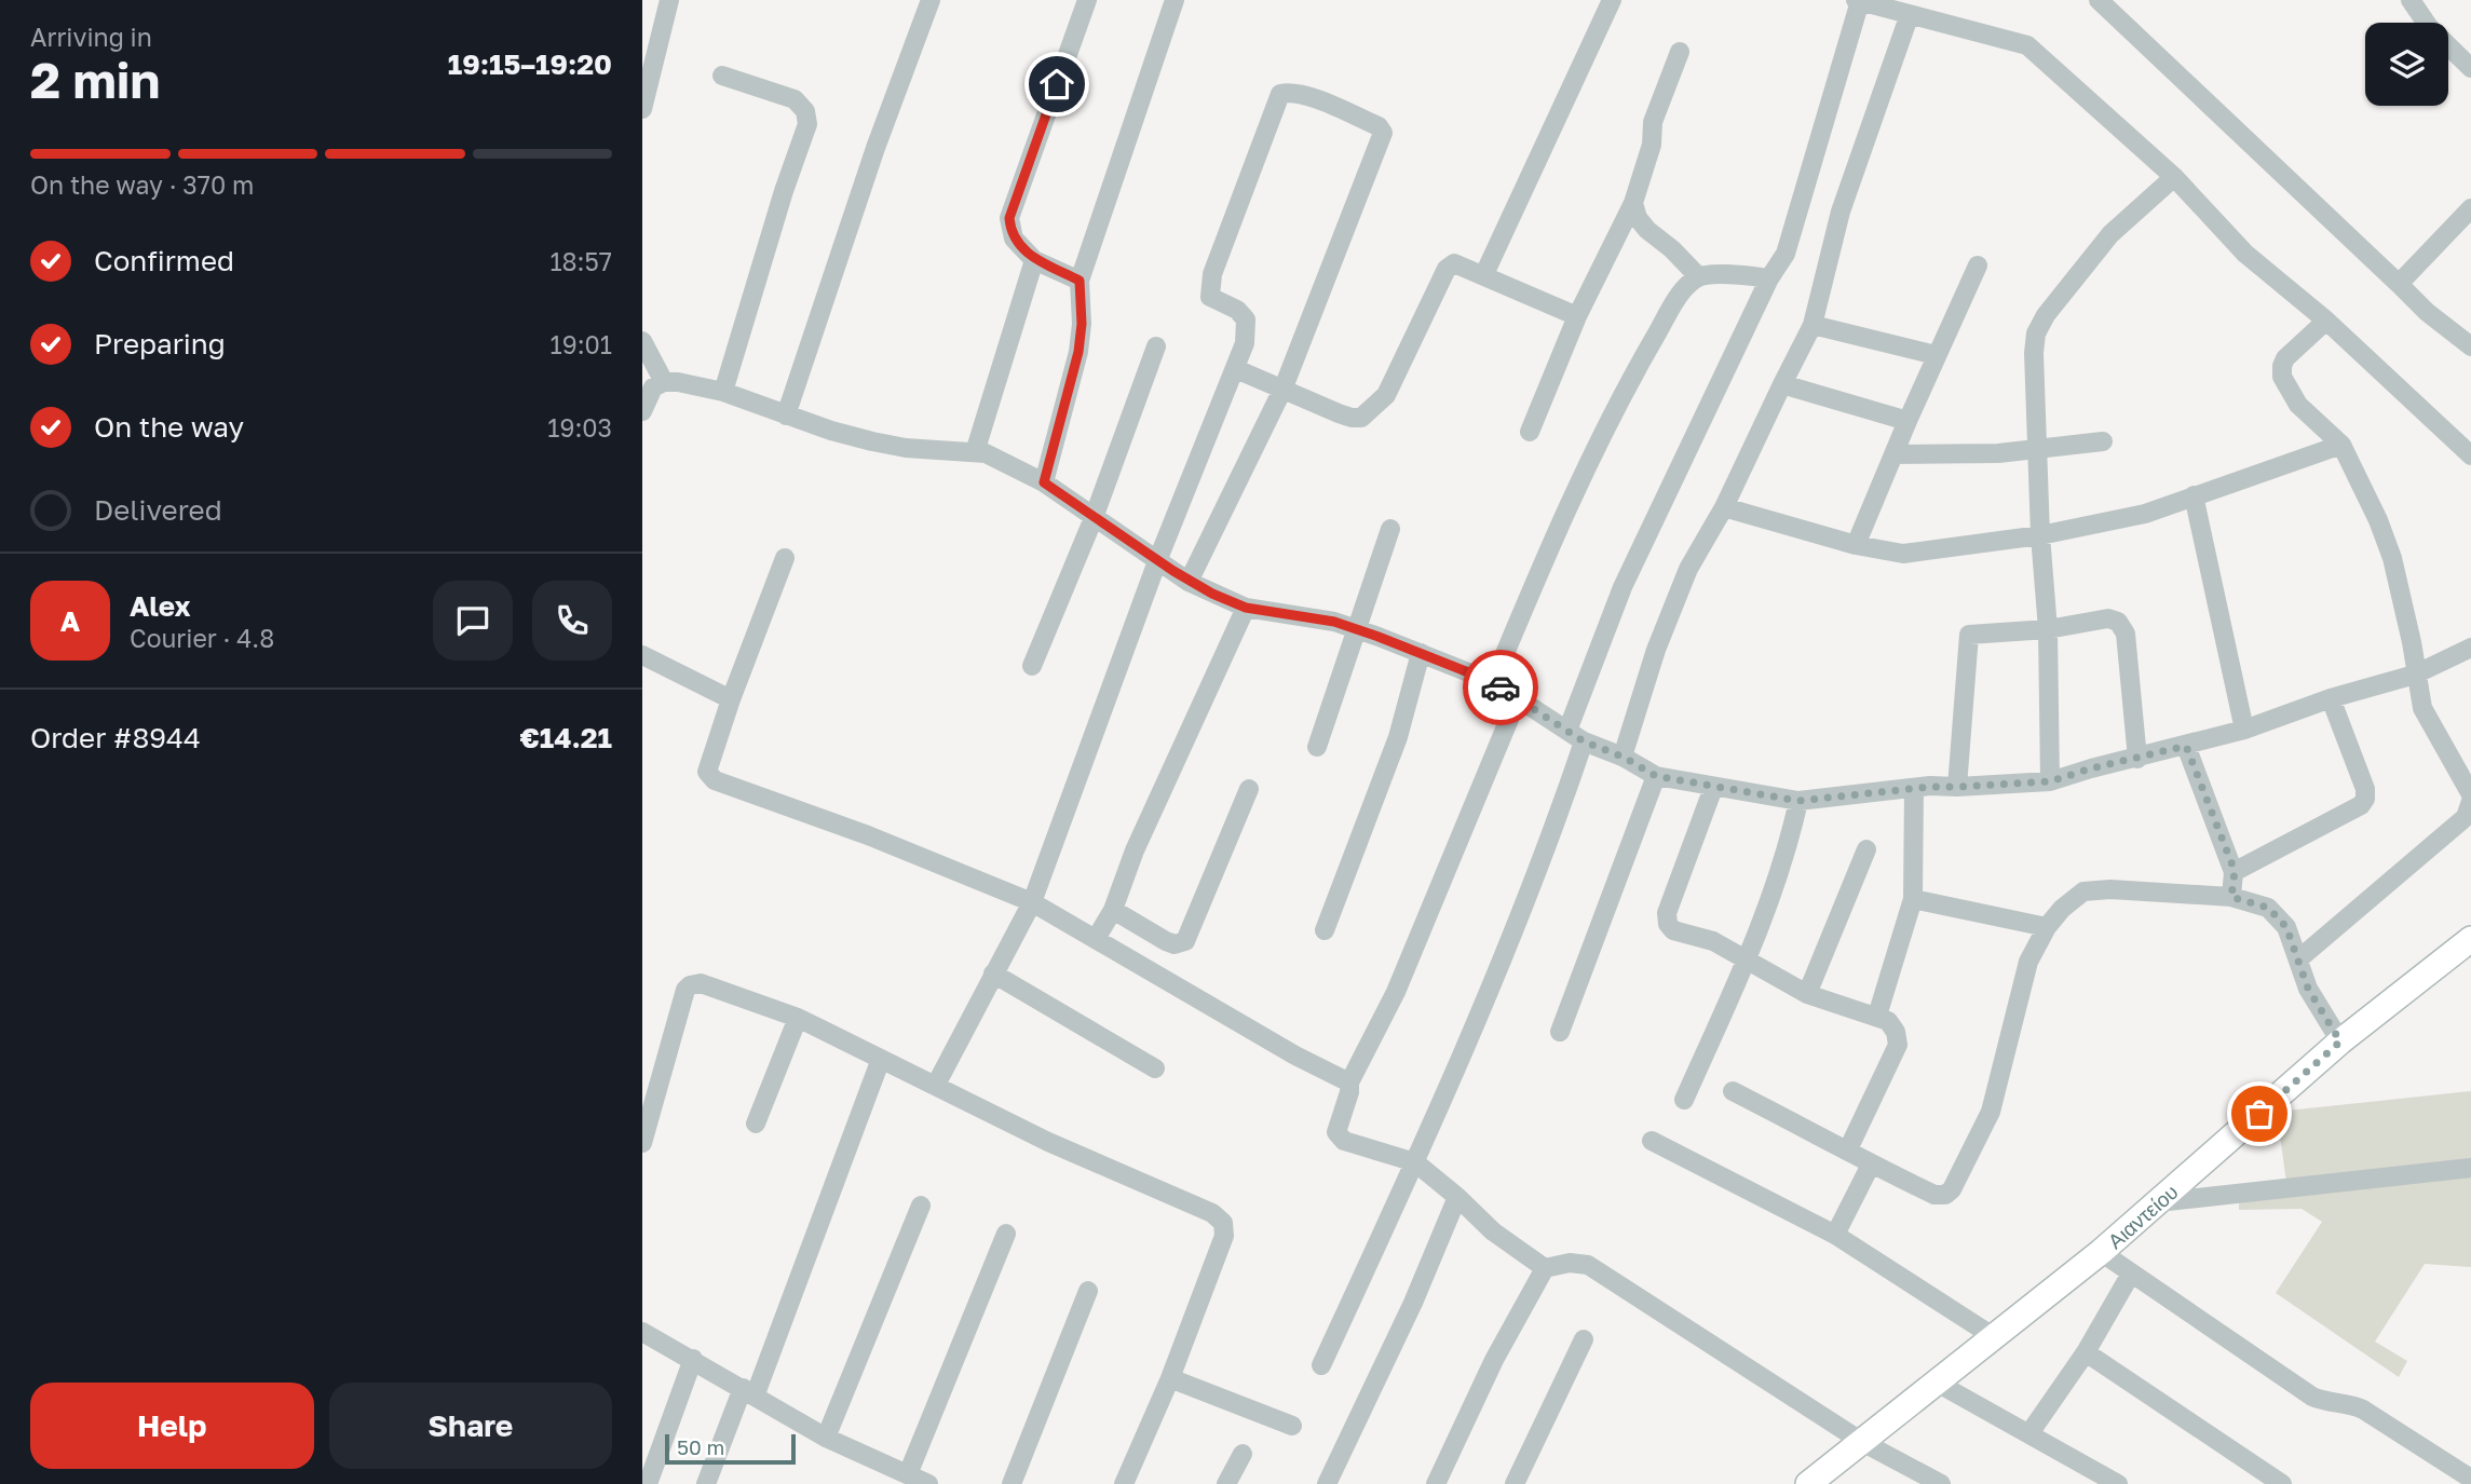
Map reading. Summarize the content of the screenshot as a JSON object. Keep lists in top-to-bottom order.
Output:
{
  "streets": {
    "main road": ["Αιαντείου"]
  },
  "scale_bar": "50 m",
  "page": {
    "heading": ["2 min", "Arriving in", "19:15–19:20"],
    "panel": [
      "Alex",
      "Courier · 4.8",
      "Order #8944",
      "€14.21"
    ],
    "bar": "On the way · 370 m",
    "list": [
      ["Confirmed", "18:57"],
      ["Preparing", "19:01"],
      ["On the way", "19:03"],
      "Delivered"
    ],
    "round": "A",
    "buttons": ["Help", "Share"],
    "scale": "50 m"
  }
}
